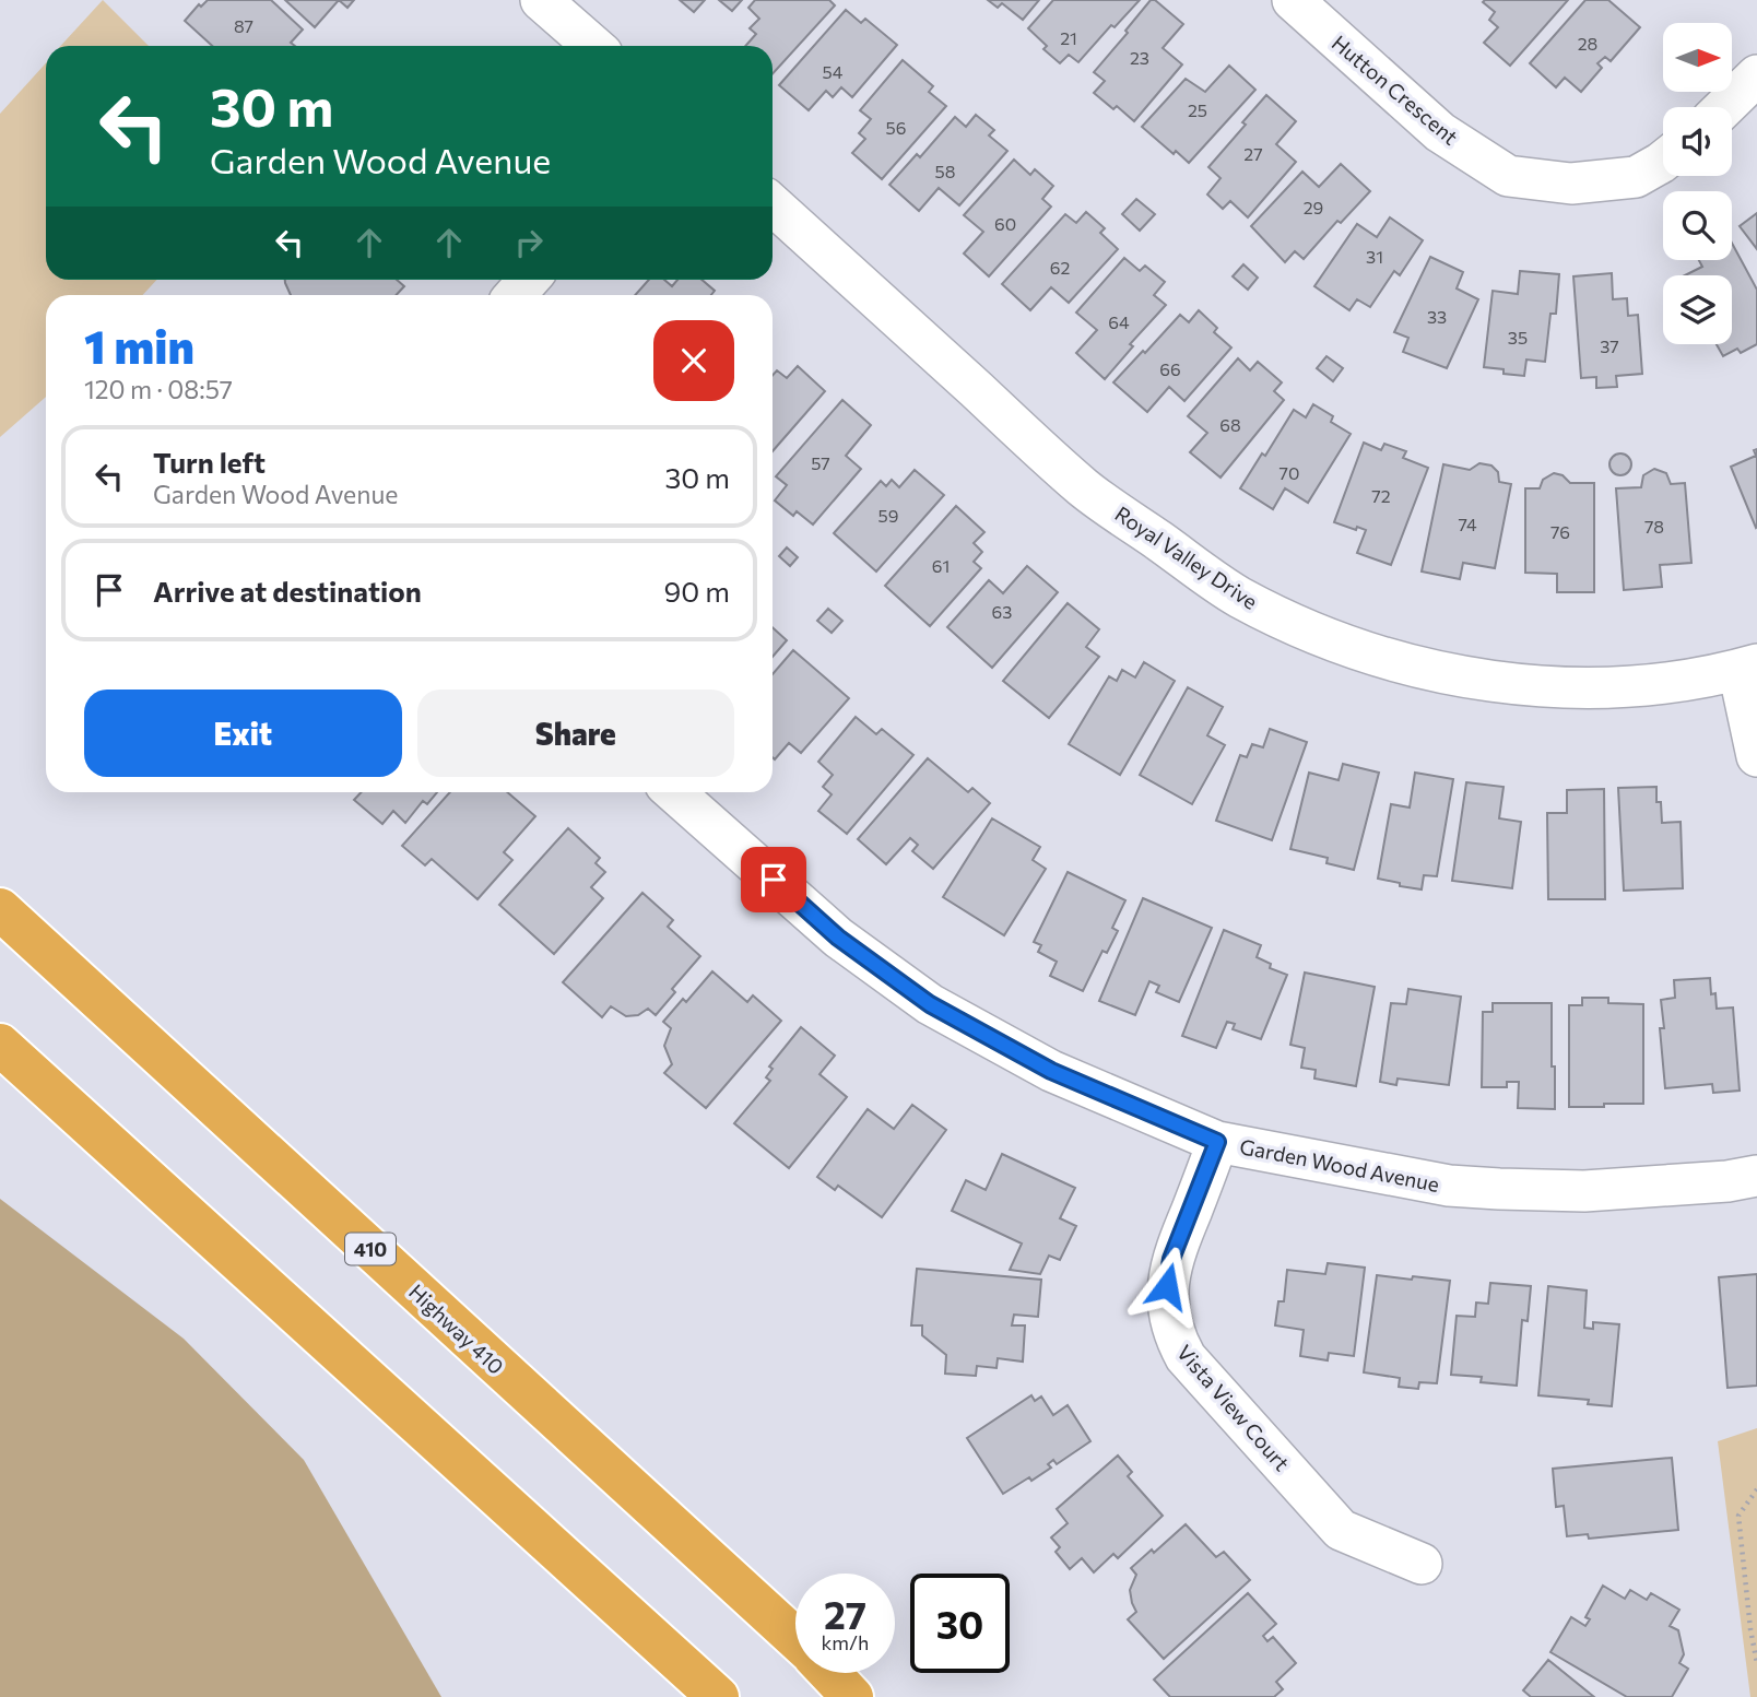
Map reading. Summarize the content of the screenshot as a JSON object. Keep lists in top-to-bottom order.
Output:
{
  "streets": {
    "highway": ["410", "Highway 410"],
    "street": [
      "Hutton Crescent",
      "Royal Valley Drive",
      "Garden Wood Avenue",
      "Vista View Court"
    ]
  },
  "crossings": [
    ["Garden Wood Avenue", "Vista View Court"]
  ],
  "house_numbers": [
    "87",
    "21",
    "28",
    "23",
    "54",
    "25",
    "56",
    "27",
    "58",
    "29",
    "60",
    "31",
    "62",
    "33",
    "64",
    "35",
    "37",
    "66",
    "68",
    "57",
    "70",
    "72",
    "59",
    "74",
    "78",
    "76",
    "61",
    "63"
  ],
  "north": "right",
  "page": {
    "turn": ["30 m", "Garden Wood Avenue"],
    "heading": ["1 min", "120 m · 08:57"],
    "list": [
      {
        "name": "Turn left",
        "note": "Garden Wood Avenue",
        "value": "30 m"
      },
      {
        "name": "Arrive at destination",
        "value": "90 m"
      }
    ],
    "buttons": ["Exit", "Share"],
    "speed": "27 km/h",
    "limit": "30"
  }
}
